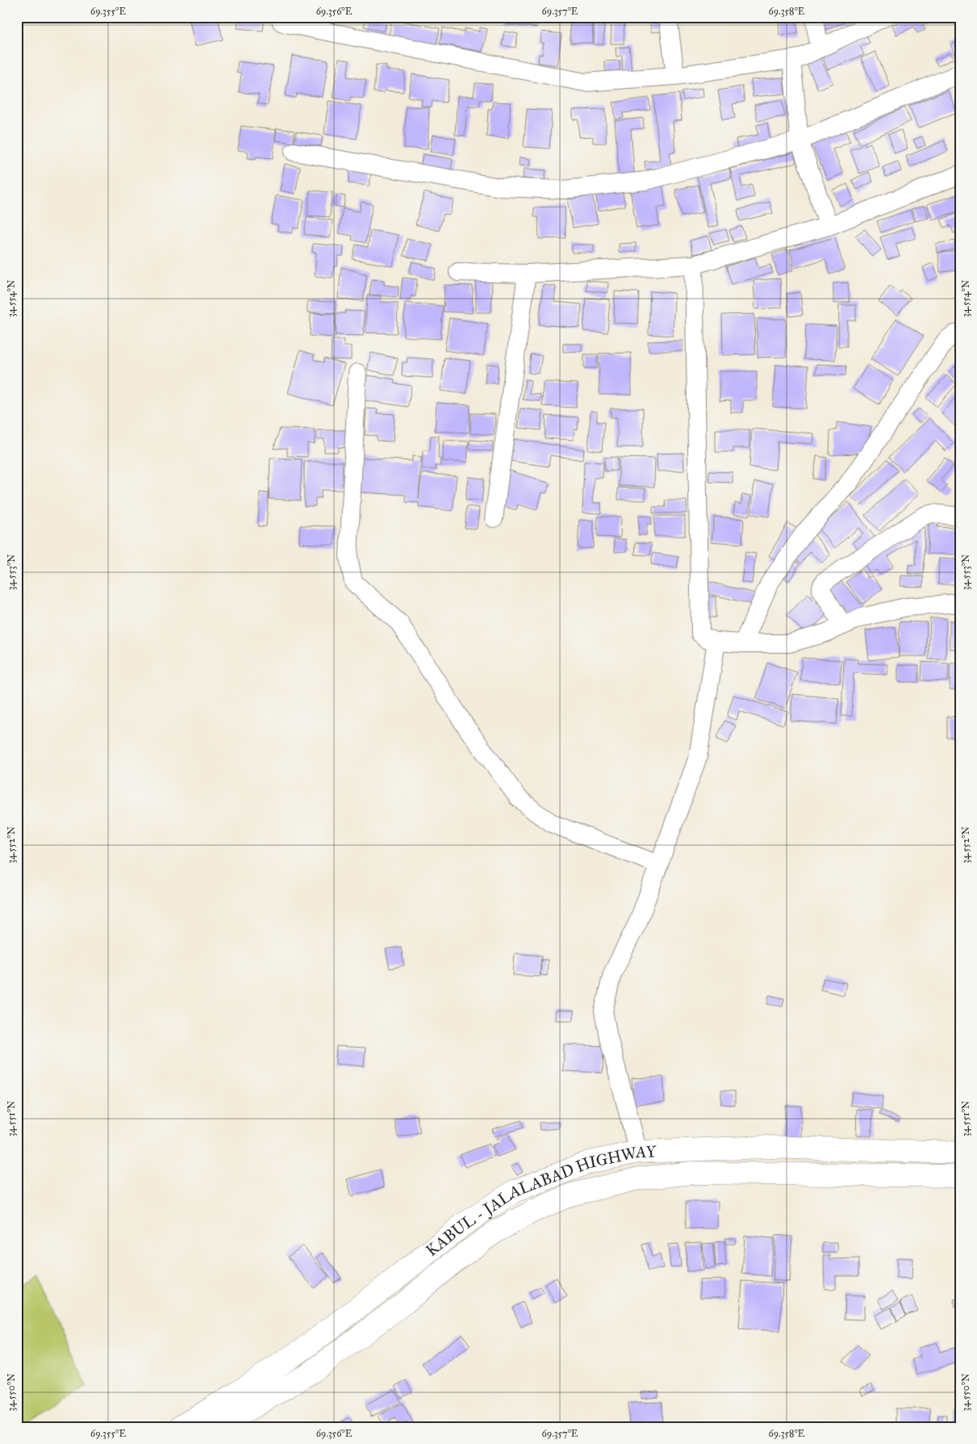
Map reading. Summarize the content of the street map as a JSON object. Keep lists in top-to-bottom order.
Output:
{
  "streets": {
    "highway": ["KABUL - JALALABAD HIGHWAY"]
  },
  "coordinates": [
    "69.355°E",
    "69.356°E",
    "69.357°E",
    "69.358°E",
    "34.554°N",
    "34.553°N",
    "34.552°N",
    "34.551°N",
    "34.550°N"
  ]
}
